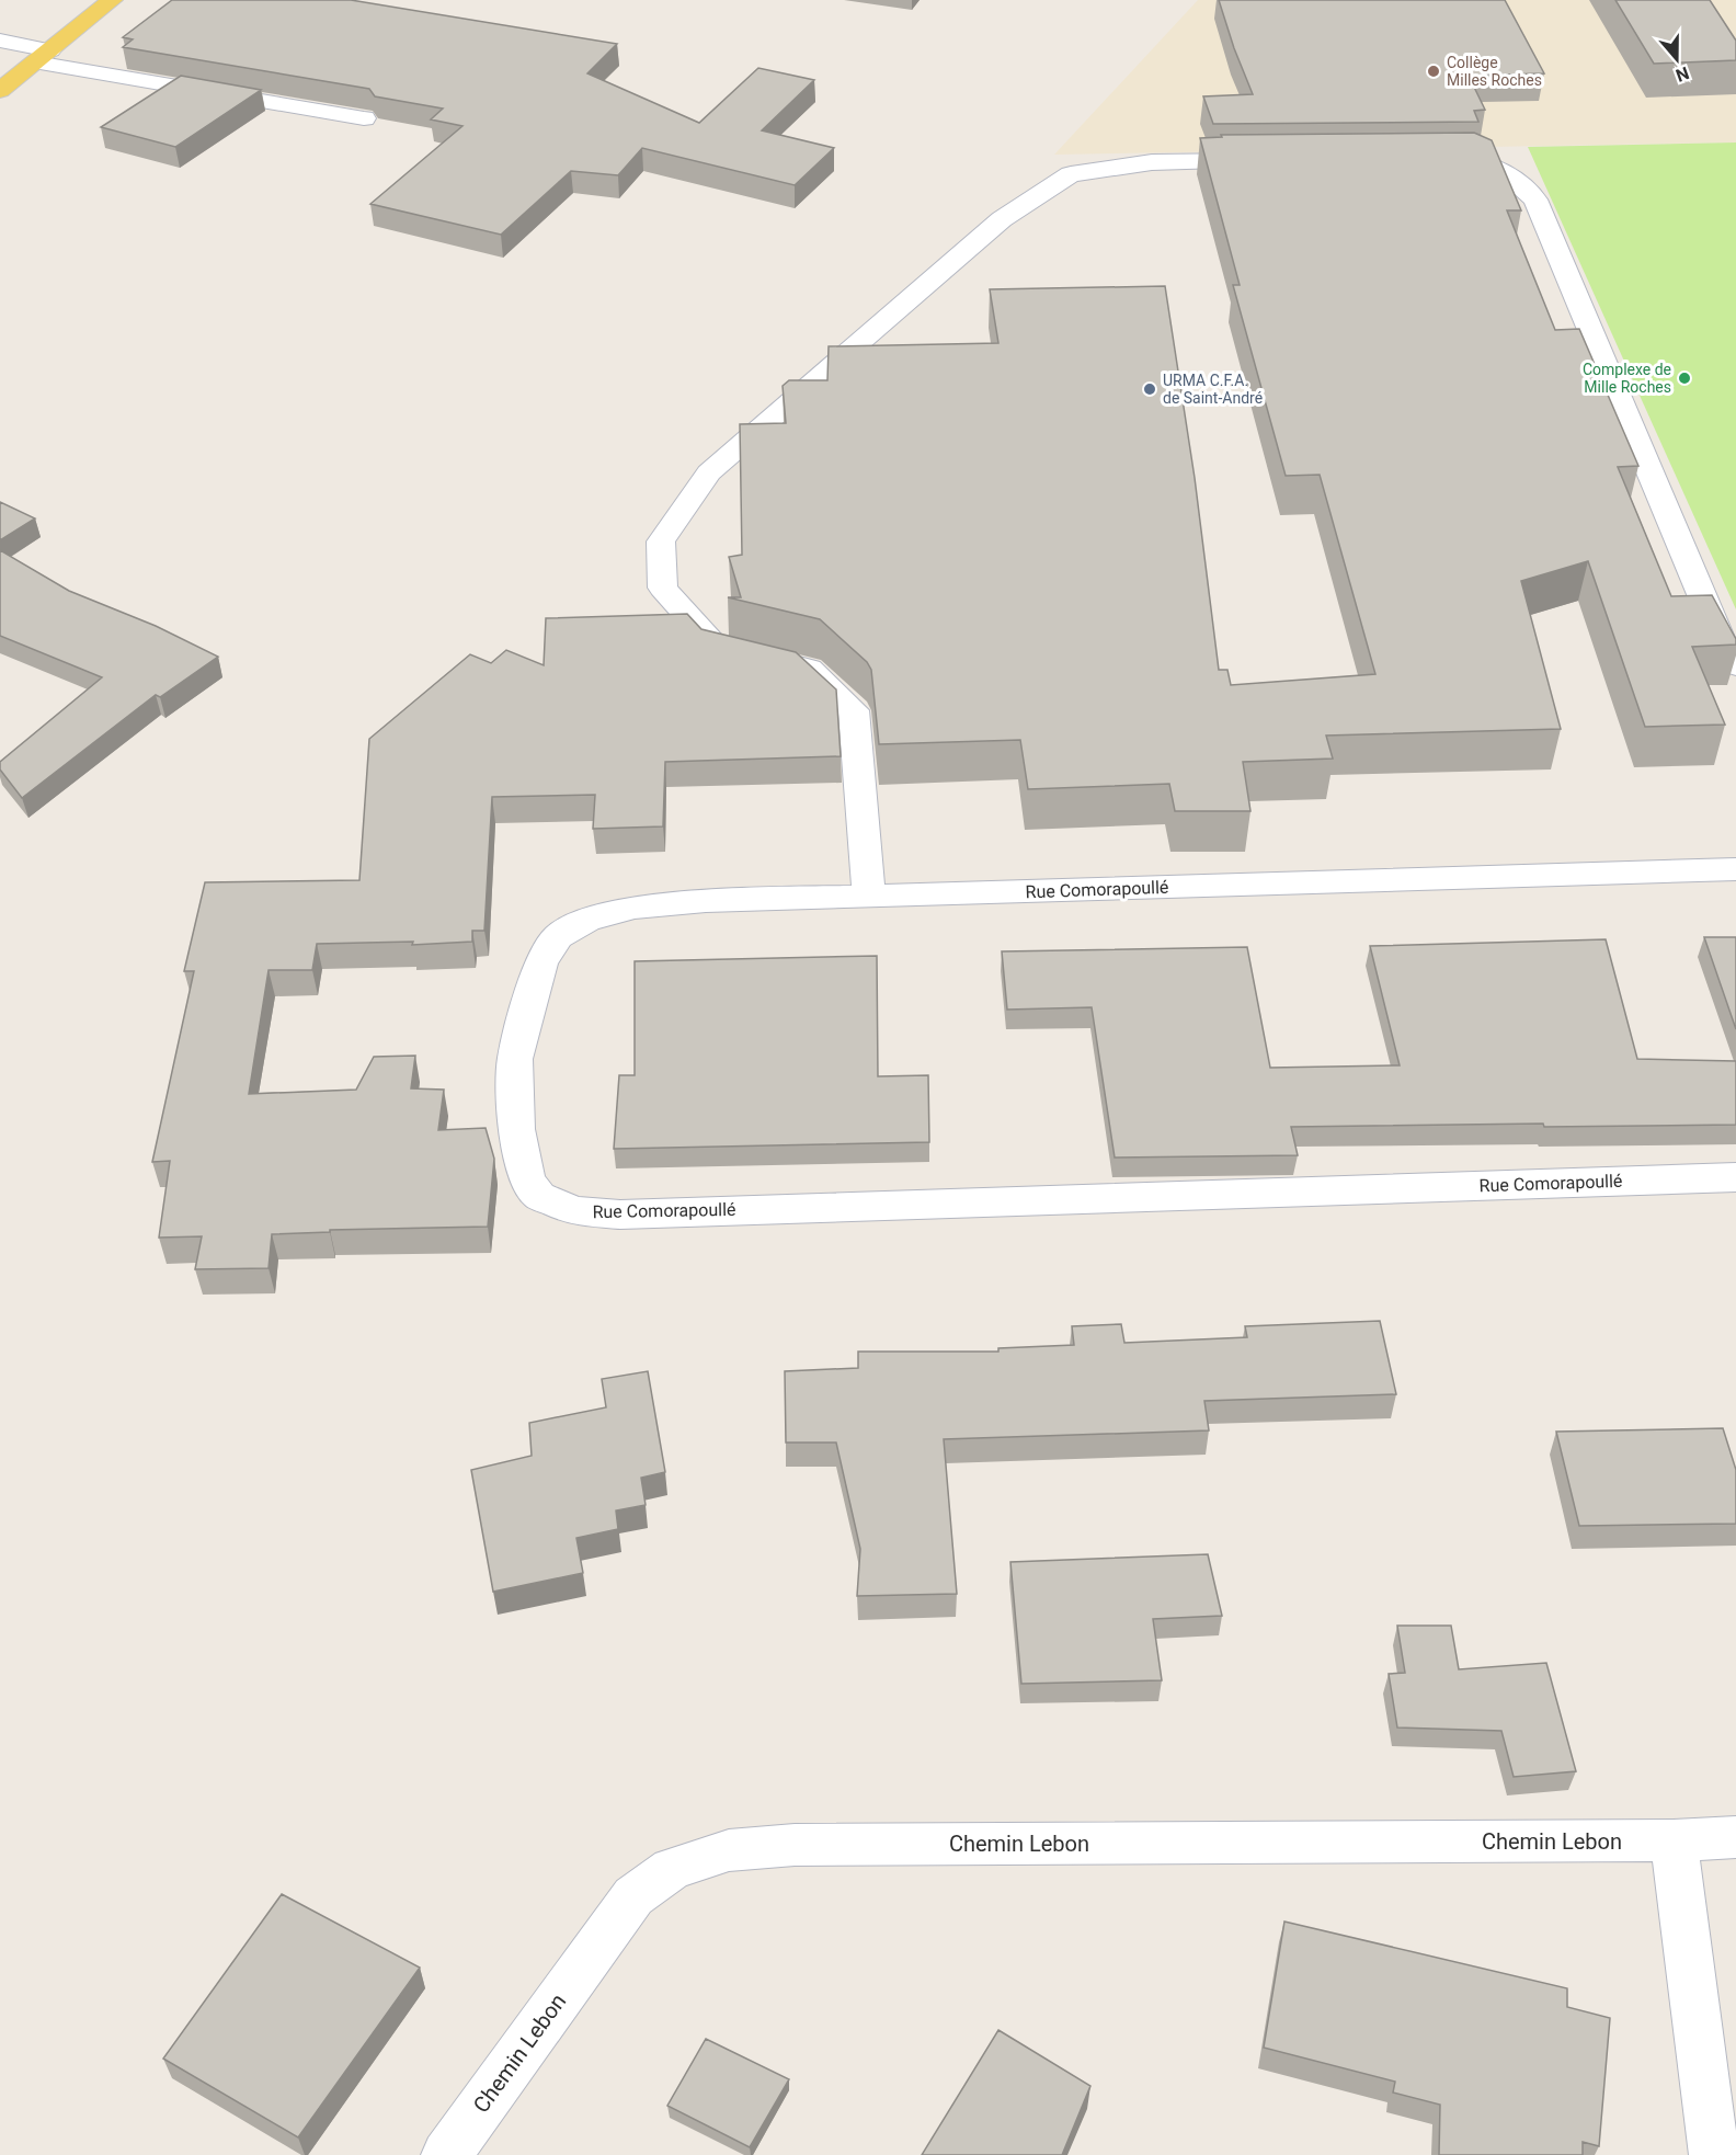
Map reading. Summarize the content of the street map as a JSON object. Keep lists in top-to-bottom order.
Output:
{
  "streets": {
    "street": ["Rue Comorapoullé", "Chemin Lebon"]
  },
  "places": ["Collège Milles Roches", "Complexe de Mille Roches", "URMA C.F.A. de Saint-André"],
  "north": "bottom"
}
